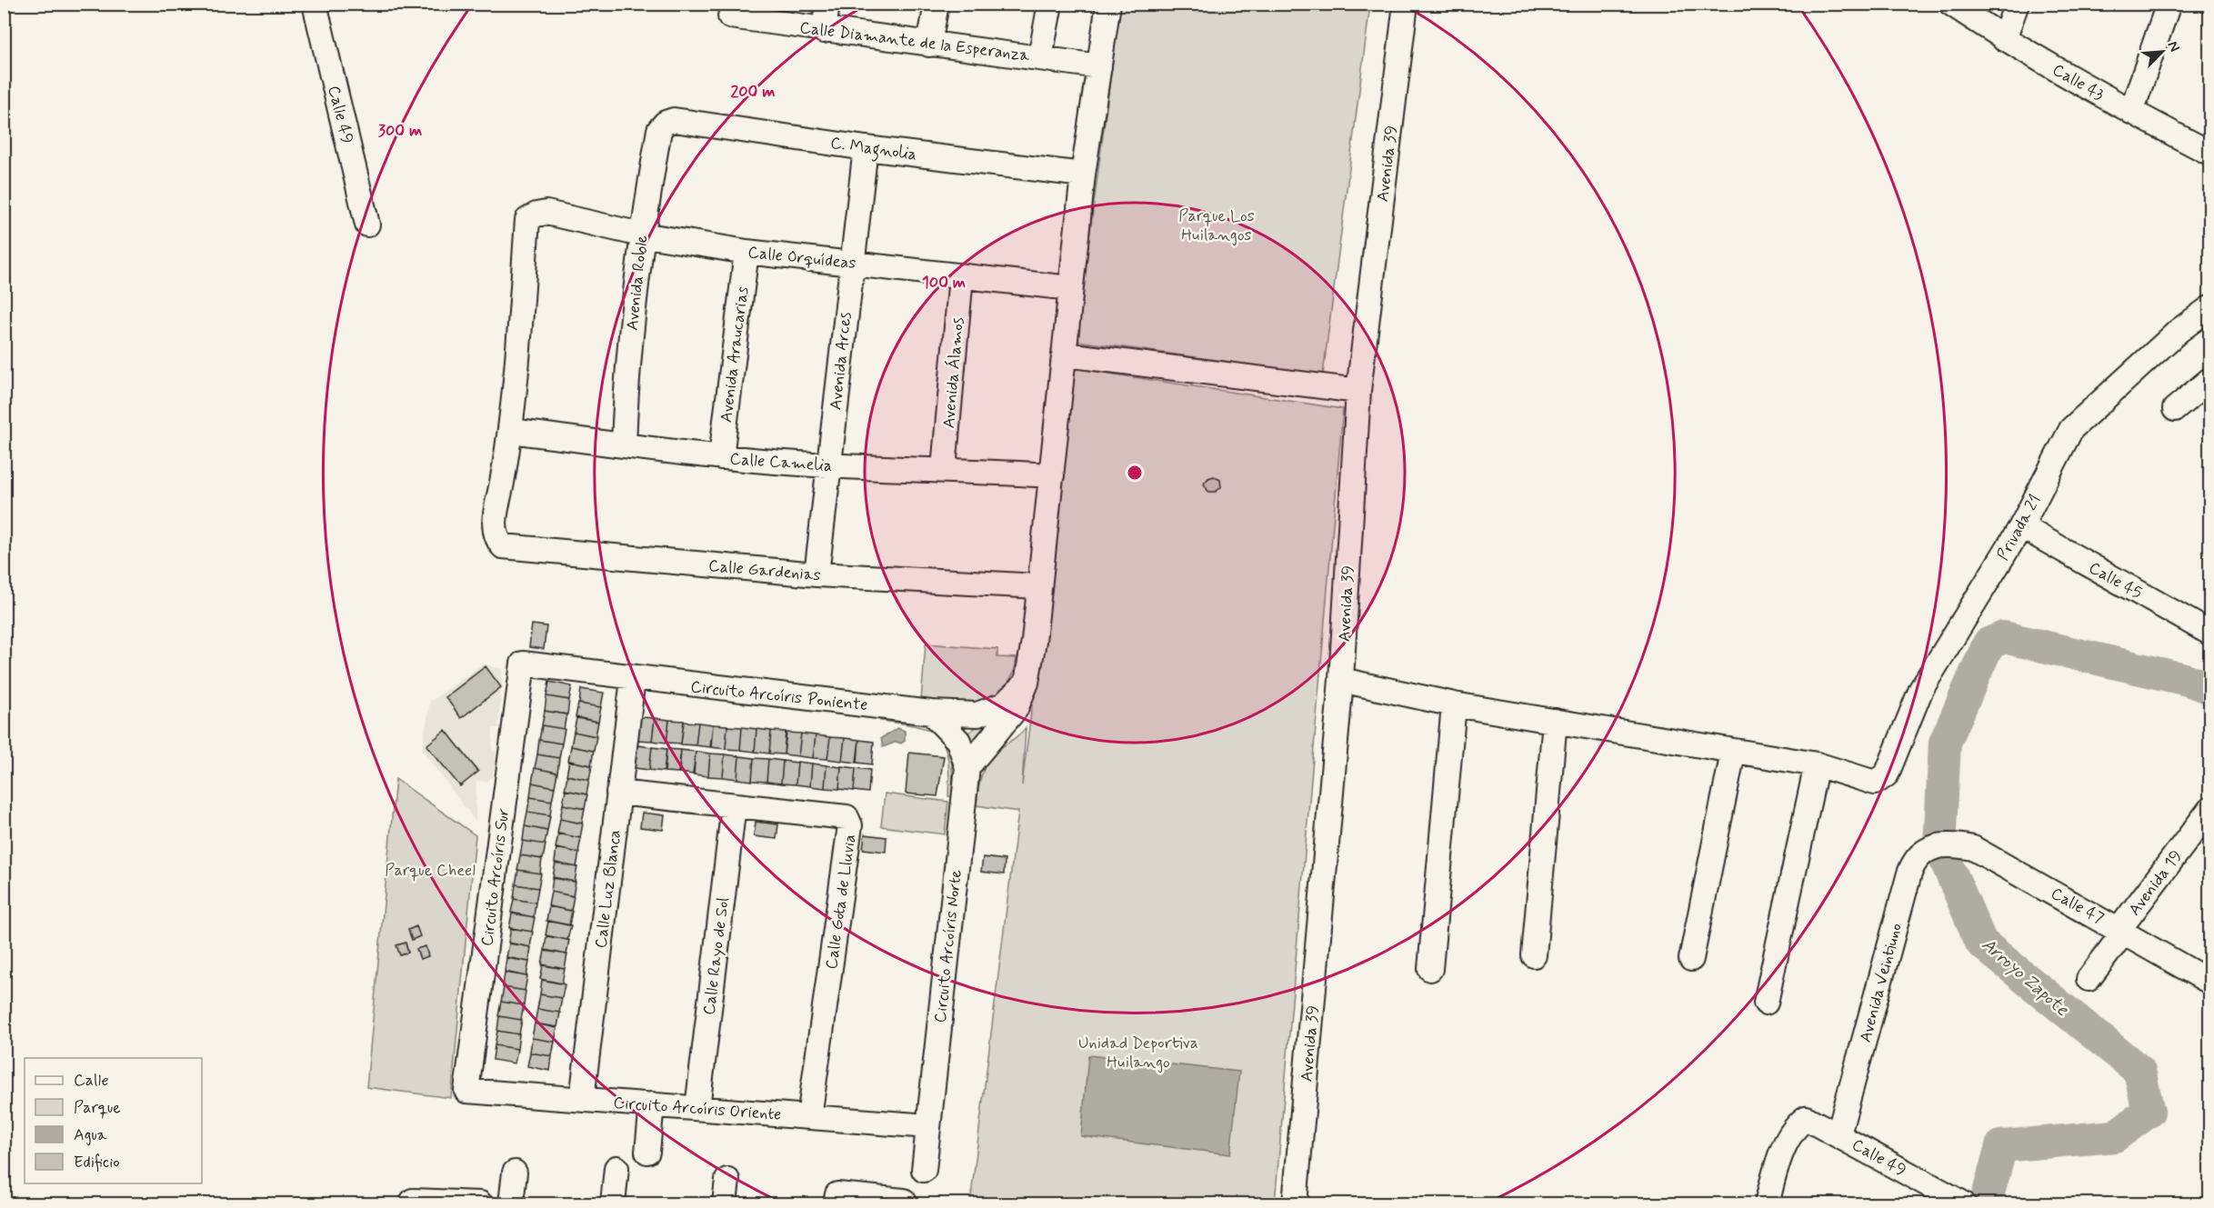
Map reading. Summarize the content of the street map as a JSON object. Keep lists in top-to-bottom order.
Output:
{
  "streets": {
    "street": [
      "Calle Diamante de la Esperanza",
      "Calle 43",
      "Calle 49",
      "C. Magnolia",
      "Avenida 39",
      "Calle Orquídeas",
      "Avenida Roble",
      "Avenida Araucarias",
      "Avenida Arces",
      "Avenida Álamos",
      "Calle Camelia",
      "Privada 21",
      "Calle Gardenias",
      "Calle 45",
      "Circuito Arcoíris Poniente",
      "Circuito Arcoíris Sur",
      "Avenida 19",
      "Calle Luz Blanca",
      "Calle Gota de Lluvia",
      "Calle 47",
      "Circuito Arcoíris Norte",
      "Calle Rayo de Sol",
      "Avenida Veintiuno",
      "Circuito Arcoíris Oriente"
    ]
  },
  "crossings": [
    ["Calle 49", "Avenida Veintiuno"],
    ["C. Magnolia", "Avenida Roble"],
    ["C. Magnolia", "Avenida Arces"],
    ["Calle Orquídeas", "Avenida Roble"],
    ["Calle Orquídeas", "Avenida Araucarias"],
    ["Calle Orquídeas", "Avenida Arces"],
    ["Calle Orquídeas", "Avenida Álamos"],
    ["Calle Orquídeas", "Calle Camelia"],
    ["Calle Orquídeas", "Calle Gardenias"],
    ["Avenida Roble", "Calle Camelia"],
    ["Avenida Araucarias", "Calle Camelia"],
    ["Avenida Arces", "Calle Camelia"],
    ["Avenida Arces", "Calle Gardenias"],
    ["Avenida Álamos", "Calle Camelia"],
    ["Calle Camelia", "Calle Gardenias"],
    ["Privada 21", "Calle 45"],
    ["Circuito Arcoíris Poniente", "Circuito Arcoíris Sur"],
    ["Circuito Arcoíris Poniente", "Calle Luz Blanca"],
    ["Circuito Arcoíris Poniente", "Circuito Arcoíris Norte"],
    ["Circuito Arcoíris Sur", "Circuito Arcoíris Oriente"],
    ["Avenida 19", "Calle 47"],
    ["Calle Luz Blanca", "Calle Gota de Lluvia"],
    ["Calle Luz Blanca", "Circuito Arcoíris Oriente"],
    ["Calle Gota de Lluvia", "Calle Rayo de Sol"],
    ["Calle Gota de Lluvia", "Circuito Arcoíris Oriente"],
    ["Calle 47", "Avenida Veintiuno"],
    ["Circuito Arcoíris Norte", "Circuito Arcoíris Oriente"],
    ["Calle Rayo de Sol", "Circuito Arcoíris Oriente"]
  ],
  "water": ["Arroyo Zapote"],
  "parks": ["Parque Los Huilangos", "Parque Cheel", "Unidad Deportiva Huilango"],
  "legend": [
    "Calle",
    "Parque",
    "Agua",
    "Edificio"
  ],
  "north": "top right",
  "rings": ["200 m", "300 m", "100 m"]
}
